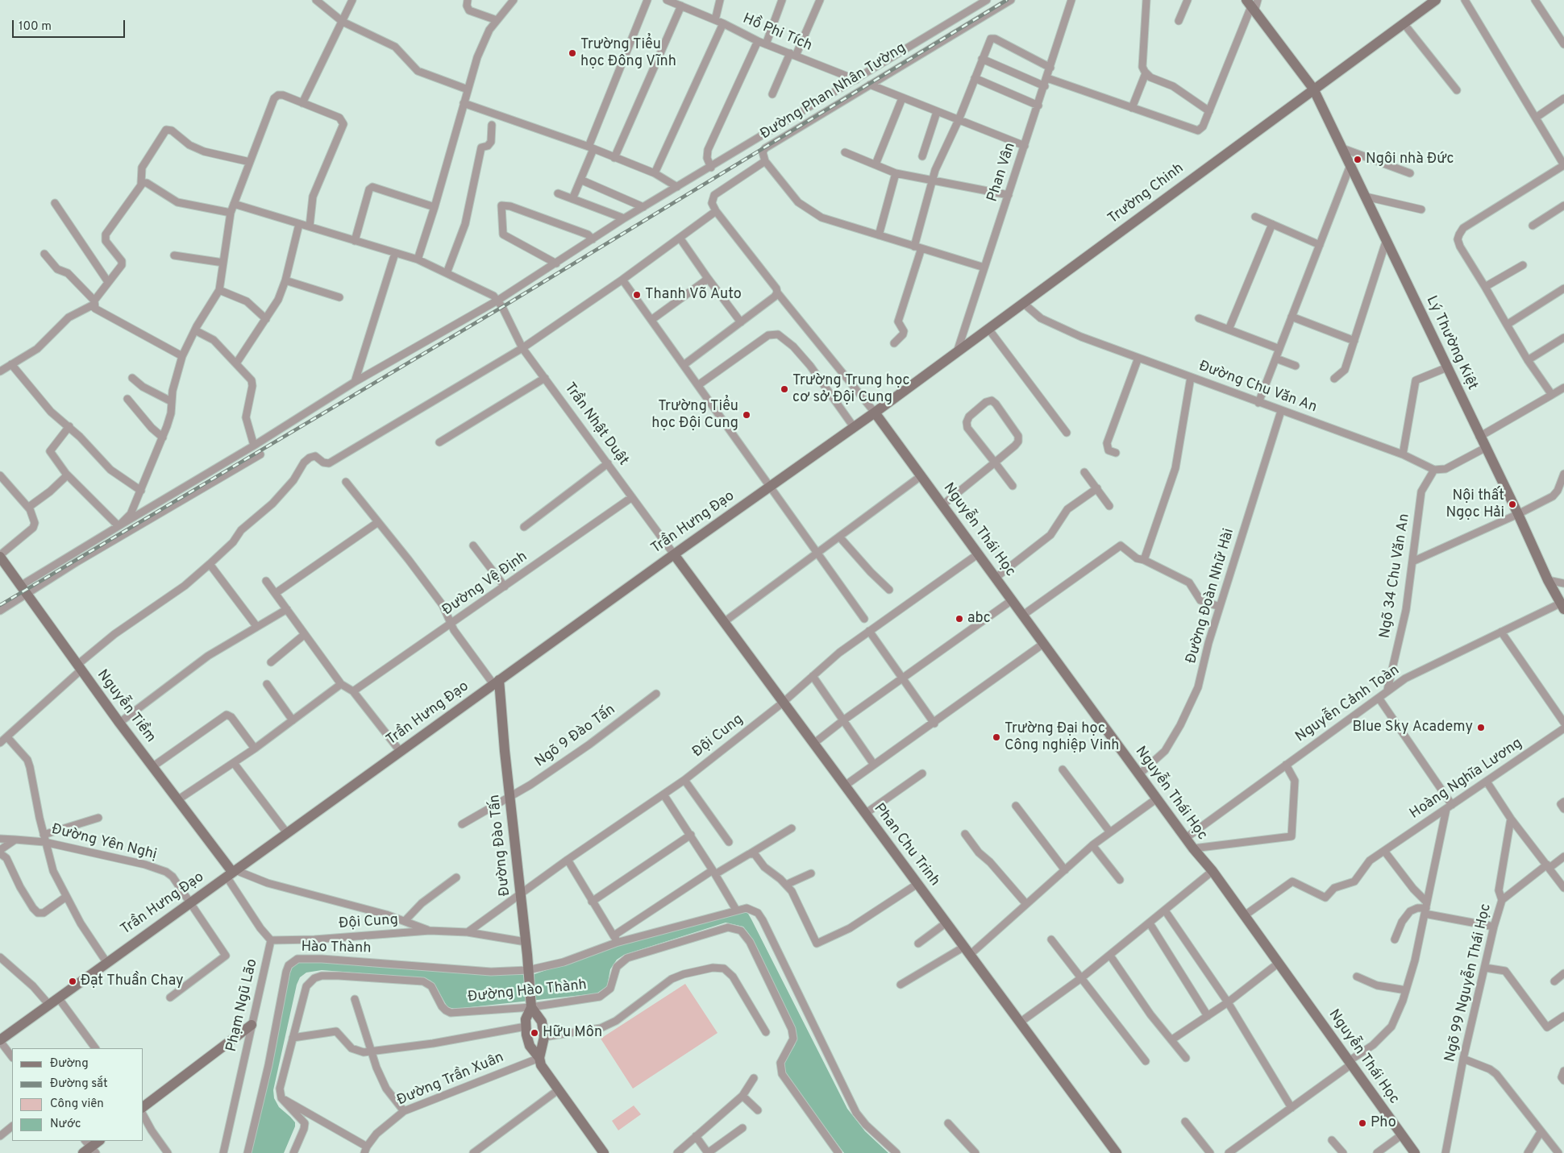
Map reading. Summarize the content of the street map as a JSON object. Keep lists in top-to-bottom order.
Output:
{
  "streets": {
    "main road": [
      "Trường Chinh",
      "Lý Thường Kiệt",
      "Trần Hưng Đạo",
      "Nguyễn Thái Học",
      "Nguyễn Tiềm",
      "Đường Đào Tấn",
      "Phan Chu Trinh"
    ],
    "street": [
      "Hồ Phi Tích",
      "Đường Phan Nhân Tường",
      "Phan Vân",
      "Đường Chu Văn An",
      "Trần Nhật Duật",
      "Ngõ 34 Chu Văn An",
      "Đường Vệ Định",
      "Đường Đoàn Nhữ Hài",
      "Nguyễn Cảnh Toàn",
      "Ngõ 9 Đào Tấn",
      "Đội Cung",
      "Hoàng Nghĩa Lương",
      "Đường Yên Nghị",
      "Hào Thành",
      "Ngõ 99 Nguyễn Thái Học",
      "Đường Hào Thành",
      "Phạm Ngũ Lão",
      "Đường Trần Xuân"
    ]
  },
  "crossings": [
    ["Phan Vân", "Trường Chinh"],
    ["Trường Chinh", "Lý Thường Kiệt"],
    ["Trường Chinh", "Đường Chu Văn An"],
    ["Trường Chinh", "Trần Hưng Đạo"],
    ["Trường Chinh", "Nguyễn Thái Học"],
    ["Lý Thường Kiệt", "Nguyễn Cảnh Toàn"],
    ["Đường Chu Văn An", "Ngõ 34 Chu Văn An"],
    ["Đường Chu Văn An", "Đường Đoàn Nhữ Hài"],
    ["Trần Nhật Duật", "Trần Hưng Đạo"],
    ["Trần Nhật Duật", "Đường Vệ Định"],
    ["Trần Nhật Duật", "Phan Chu Trinh"],
    ["Trần Hưng Đạo", "Nguyễn Thái Học"],
    ["Trần Hưng Đạo", "Nguyễn Tiềm"],
    ["Trần Hưng Đạo", "Đường Yên Nghị"],
    ["Trần Hưng Đạo", "Đường Đào Tấn"],
    ["Trần Hưng Đạo", "Phan Chu Trinh"],
    ["Nguyễn Thái Học", "Đường Đoàn Nhữ Hài"],
    ["Nguyễn Thái Học", "Nguyễn Cảnh Toàn"],
    ["Nguyễn Thái Học", "Đội Cung"],
    ["Nguyễn Thái Học", "Hoàng Nghĩa Lương"],
    ["Ngõ 34 Chu Văn An", "Nguyễn Cảnh Toàn"],
    ["Ngõ 9 Đào Tấn", "Đường Đào Tấn"],
    ["Đội Cung", "Đường Đào Tấn"],
    ["Đội Cung", "Phan Chu Trinh"],
    ["Đội Cung", "Phạm Ngũ Lão"],
    ["Đường Đào Tấn", "Hào Thành"],
    ["Đường Đào Tấn", "Đường Hào Thành"],
    ["Đường Đào Tấn", "Đường Trần Xuân"]
  ],
  "places": [
    "Trường Tiểu học Đông Vĩnh",
    "Ngôi nhà Đức",
    "Thanh Võ Auto",
    "Trường Trung học cơ sở Đội Cung",
    "Trường Tiểu học Đội Cung",
    "Nội thất Ngọc Hải",
    "abc",
    "Blue Sky Academy",
    "Trường Đại học Công nghiệp Vinh",
    "Đạt Thuần Chay",
    "Hữu Môn",
    "Pho"
  ],
  "legend": [
    "Đường",
    "Đường sắt",
    "Công viên",
    "Nước"
  ],
  "scale_bar": "100 m"
}
